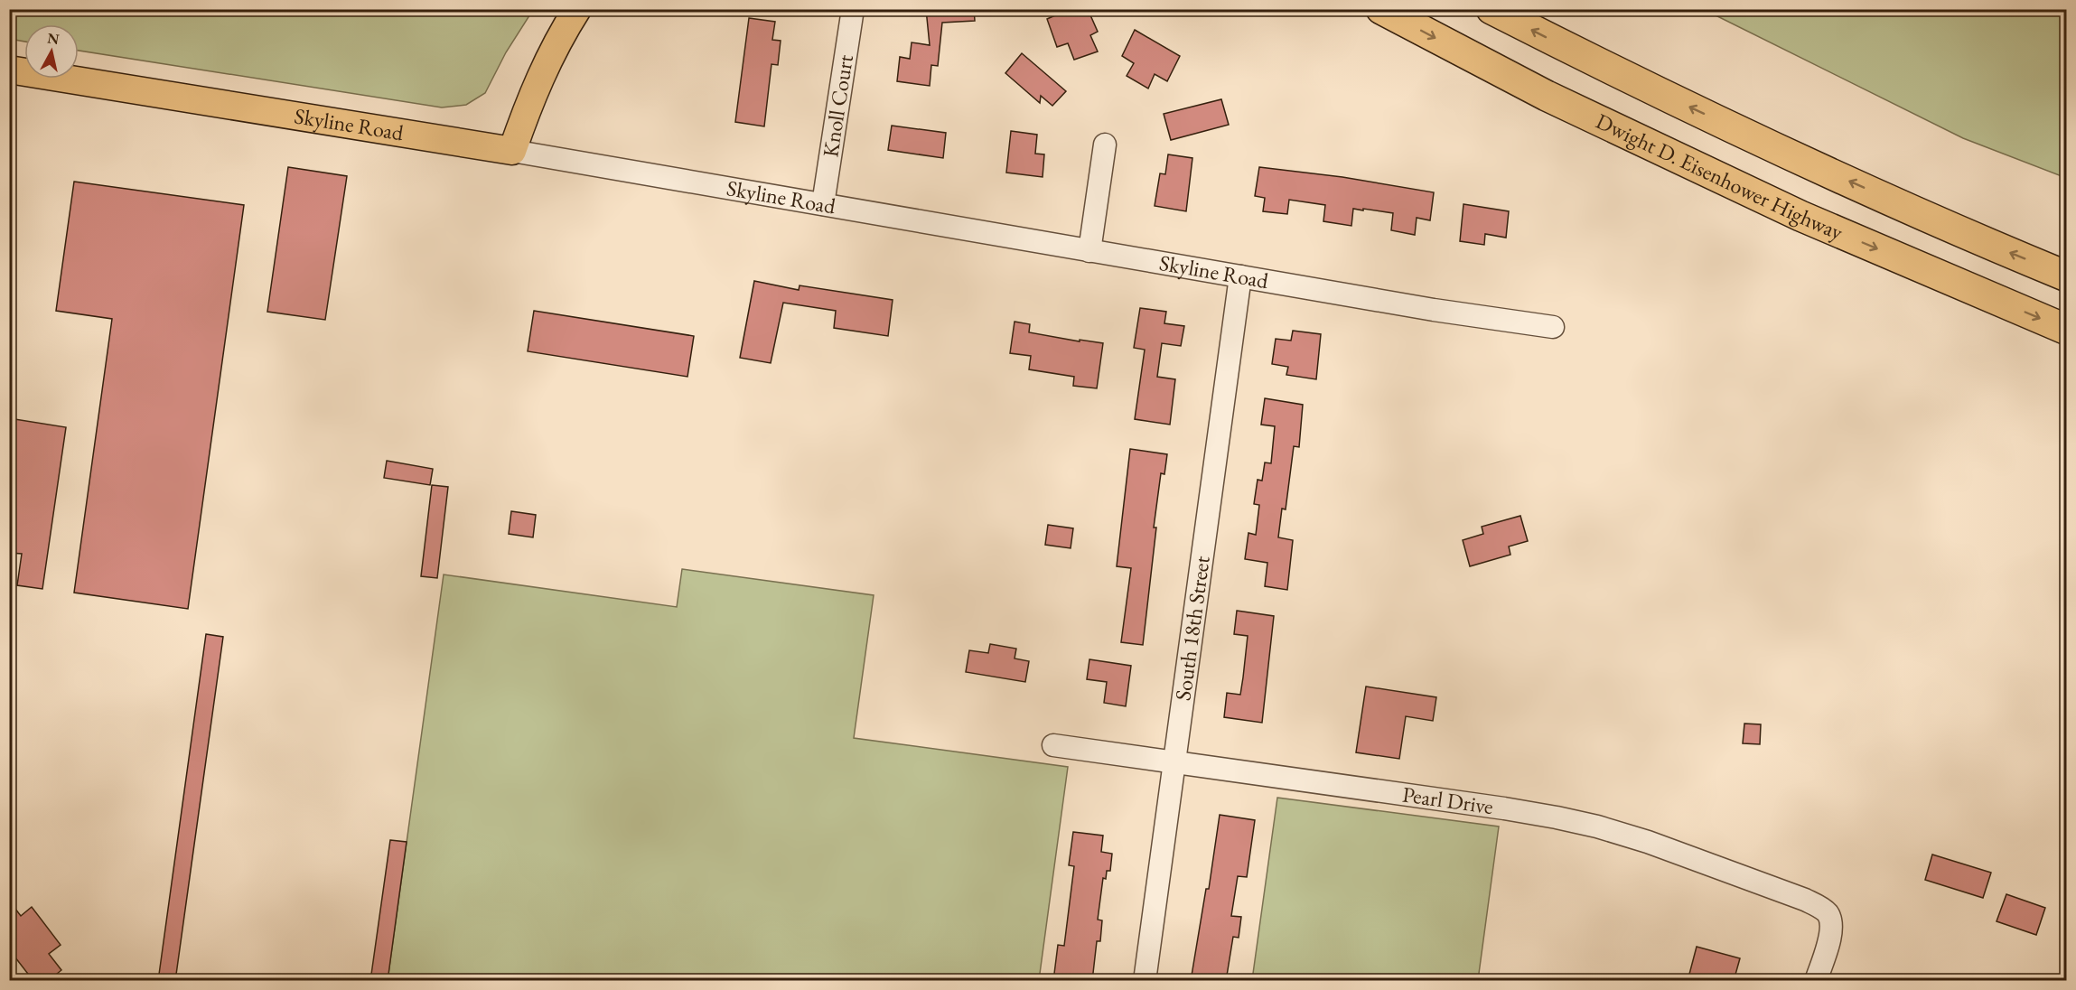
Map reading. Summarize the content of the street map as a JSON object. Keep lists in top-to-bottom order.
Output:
{
  "streets": {
    "highway": ["Dwight D. Eisenhower Highway"],
    "main road": ["Skyline Road"],
    "street": ["Knoll Court", "South 18th Street", "Pearl Drive"]
  },
  "crossings": [
    ["Knoll Court", "Skyline Road"],
    ["Skyline Road", "South 18th Street"],
    ["South 18th Street", "Pearl Drive"]
  ],
  "north": "top"
}
